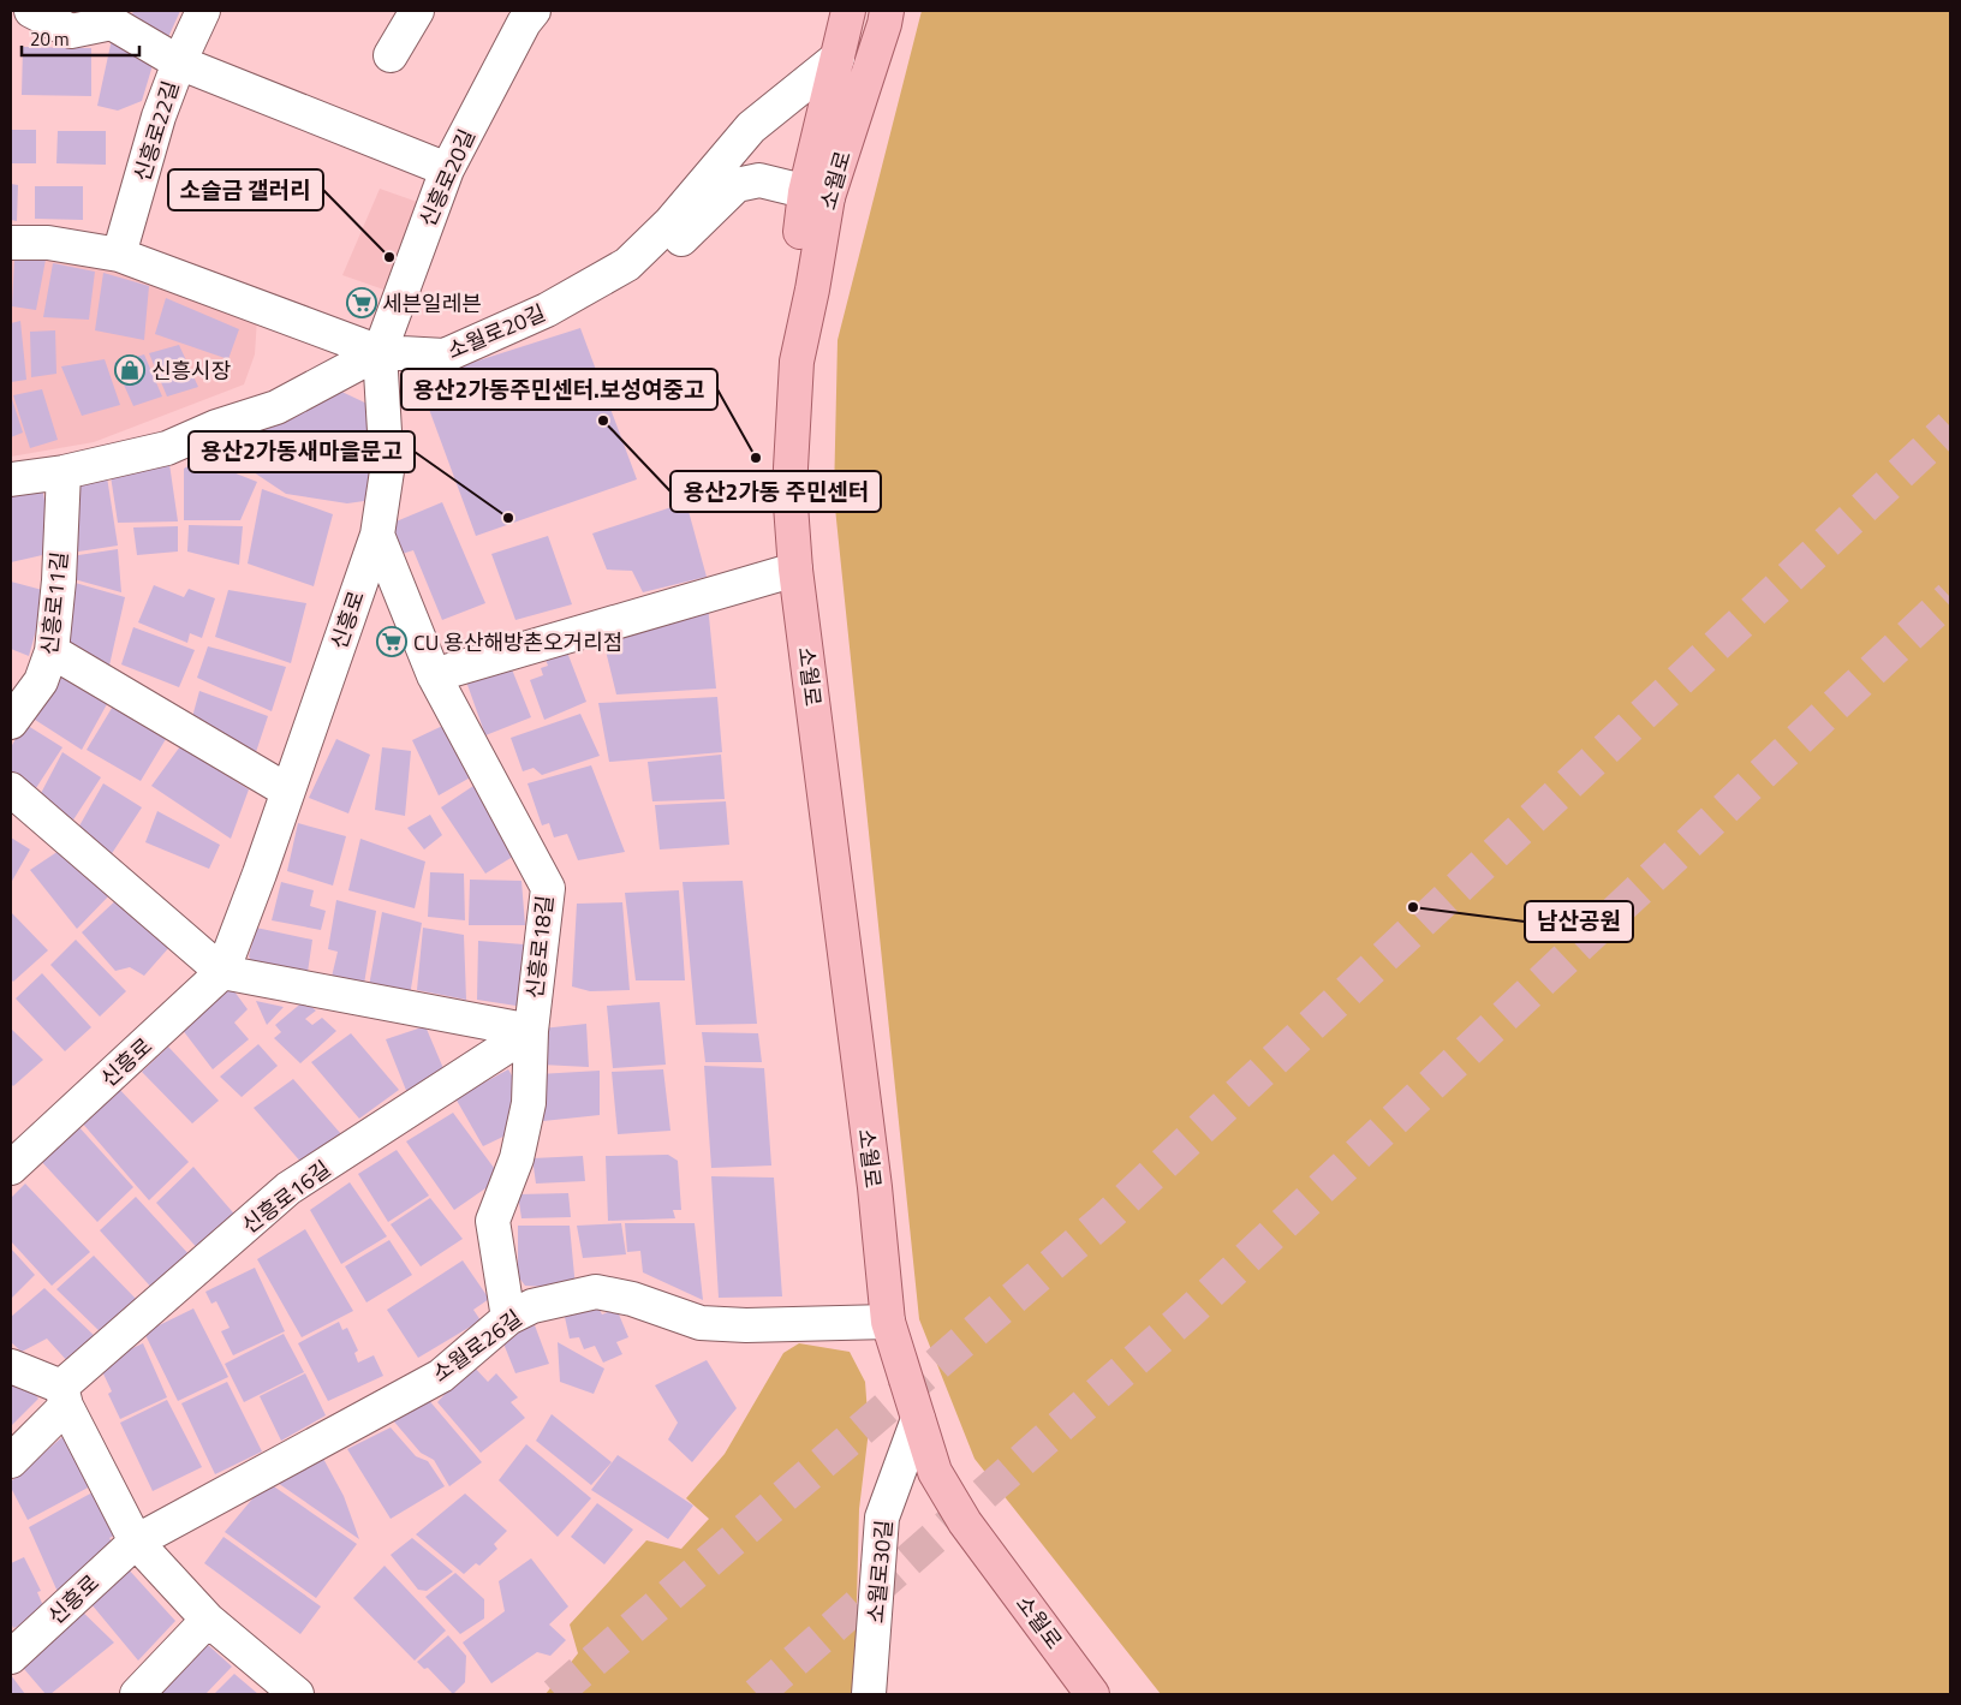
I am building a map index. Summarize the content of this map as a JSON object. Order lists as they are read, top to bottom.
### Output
{
  "streets": {
    "main road": ["소월로"],
    "street": [
      "신흥로22길",
      "신흥로20길",
      "소월로20길",
      "신흥로11길",
      "신흥로",
      "신흥로18길",
      "신흥로16길",
      "소월로26길",
      "소월로30길"
    ]
  },
  "crossings": [
    ["신흥로20길", "소월로20길"],
    ["신흥로20길", "신흥로"],
    ["소월로", "소월로20길"],
    ["소월로", "소월로26길"],
    ["소월로", "소월로30길"],
    ["소월로20길", "신흥로"],
    ["신흥로", "신흥로18길"],
    ["신흥로", "소월로26길"],
    ["신흥로18길", "신흥로16길"],
    ["신흥로18길", "소월로26길"]
  ],
  "places": {
    "other": [
      "소슬금 갤러리",
      "용산2가동 주민센터",
      "용산2가동주민센터.보성여중고",
      "용산2가동새마을문고",
      "남산공원"
    ],
    "supermarket": ["세븐일레븐", "CU 용산해방촌오거리점"],
    "shop": ["신흥시장"]
  },
  "scale_bar": "20 m"
}
